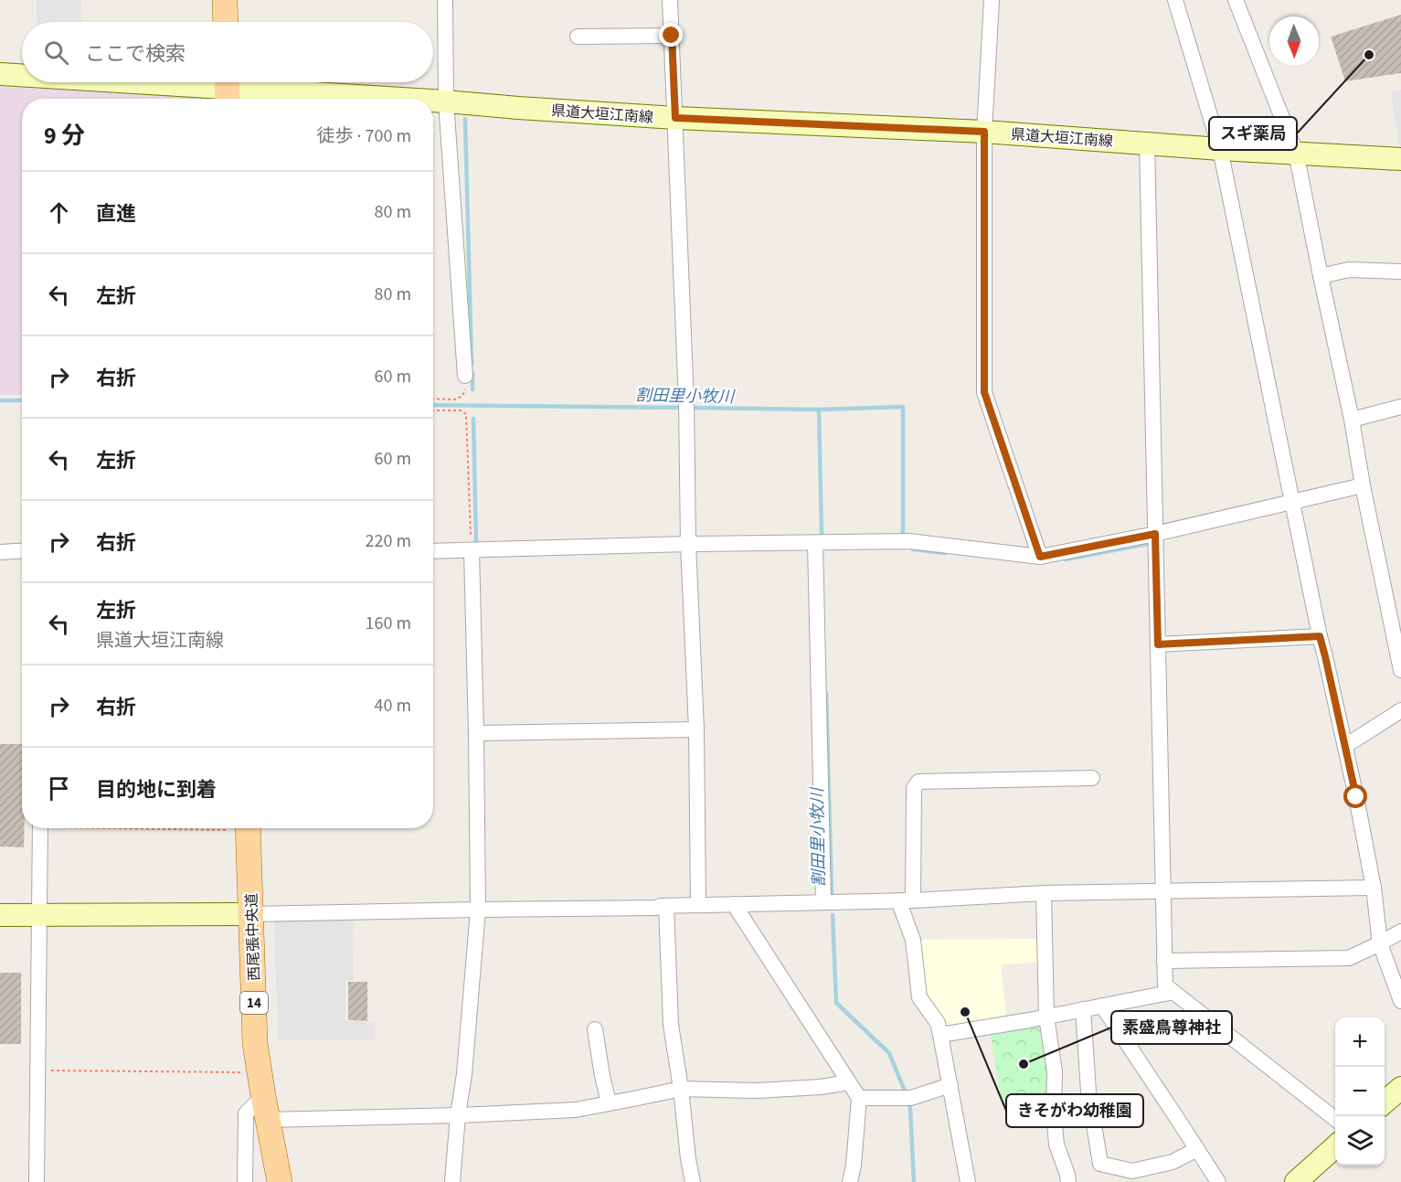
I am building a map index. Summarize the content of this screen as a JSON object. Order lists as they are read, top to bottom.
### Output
{
  "streets": {
    "main road": ["県道大垣江南線", "西尾張中央道", "14"]
  },
  "water": ["割田里小牧川"],
  "places": ["スギ薬局", "きそがわ幼稚園", "素盛鳥尊神社"],
  "north": "bottom",
  "page": {
    "search": "ここで検索",
    "heading": ["9 分", "徒歩 · 700 m"],
    "list": [
      ["直進", "80 m"],
      ["左折", "80 m"],
      ["右折", "60 m"],
      ["左折", "60 m"],
      ["右折", "220 m"],
      ["左折", "県道大垣江南線", "160 m"],
      ["右折", "40 m"],
      "目的地に到着"
    ],
    "map_buttons": ["+", "−"]
  }
}
